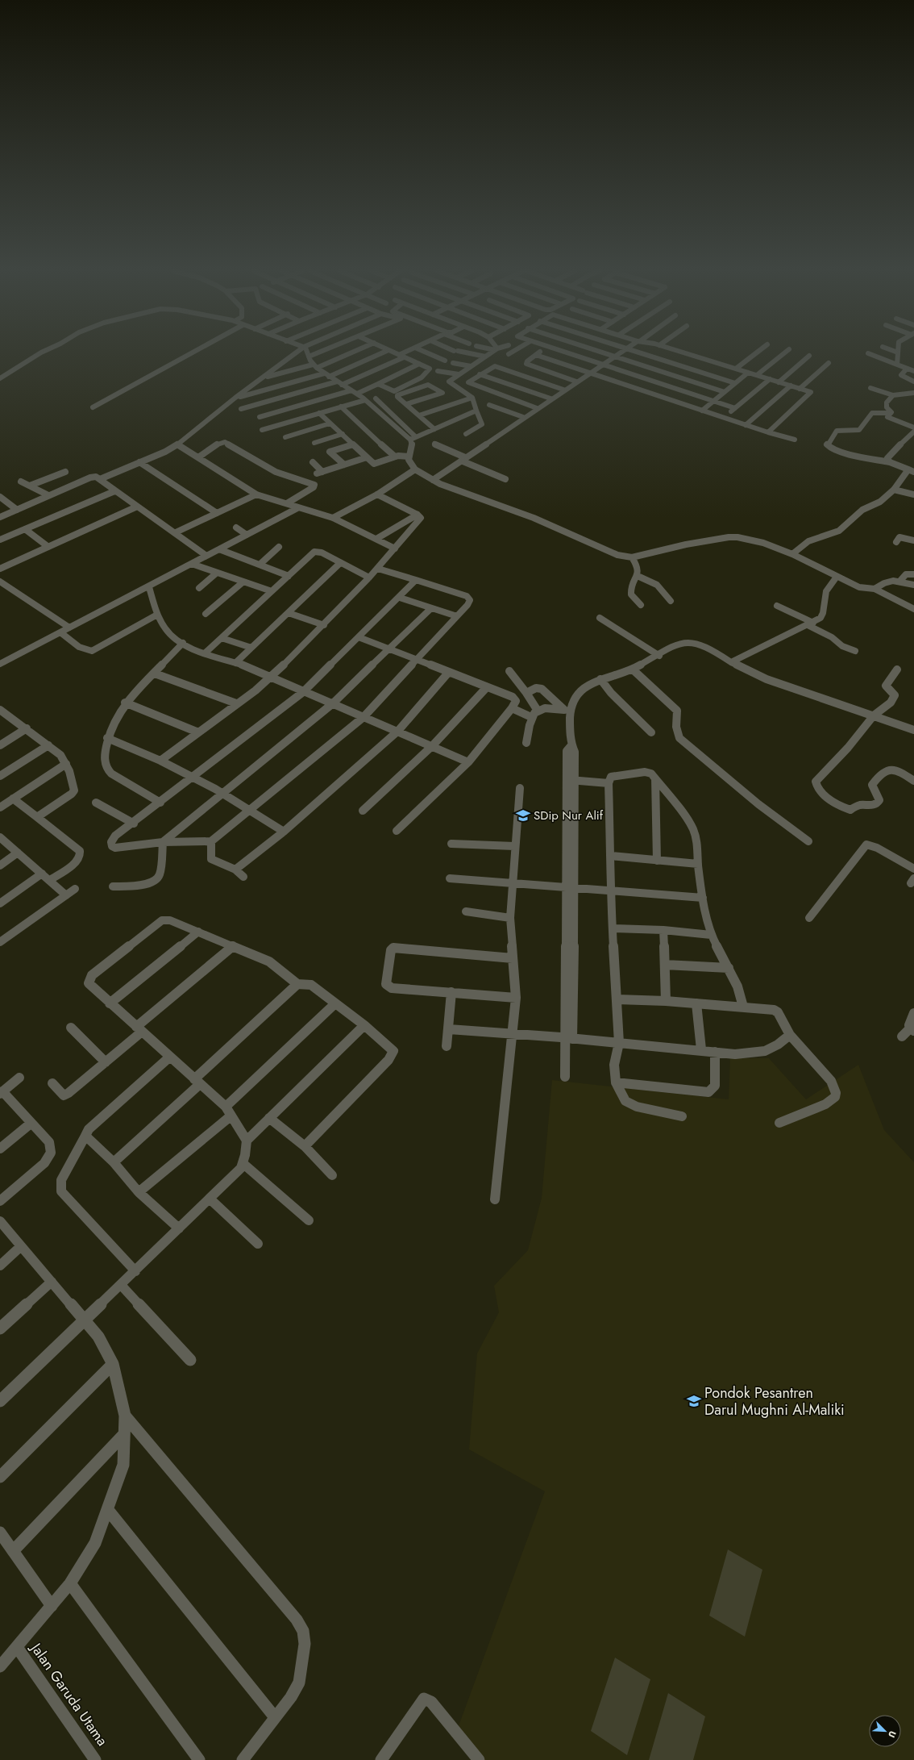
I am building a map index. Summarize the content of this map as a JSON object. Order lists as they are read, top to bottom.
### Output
{
  "streets": {
    "street": ["Jalan Garuda Utama"]
  },
  "places": {
    "school or university": ["SDip Nur Alif", "Pondok Pesantren Darul Mughni Al-Maliki"]
  },
  "north": "bottom right"
}
